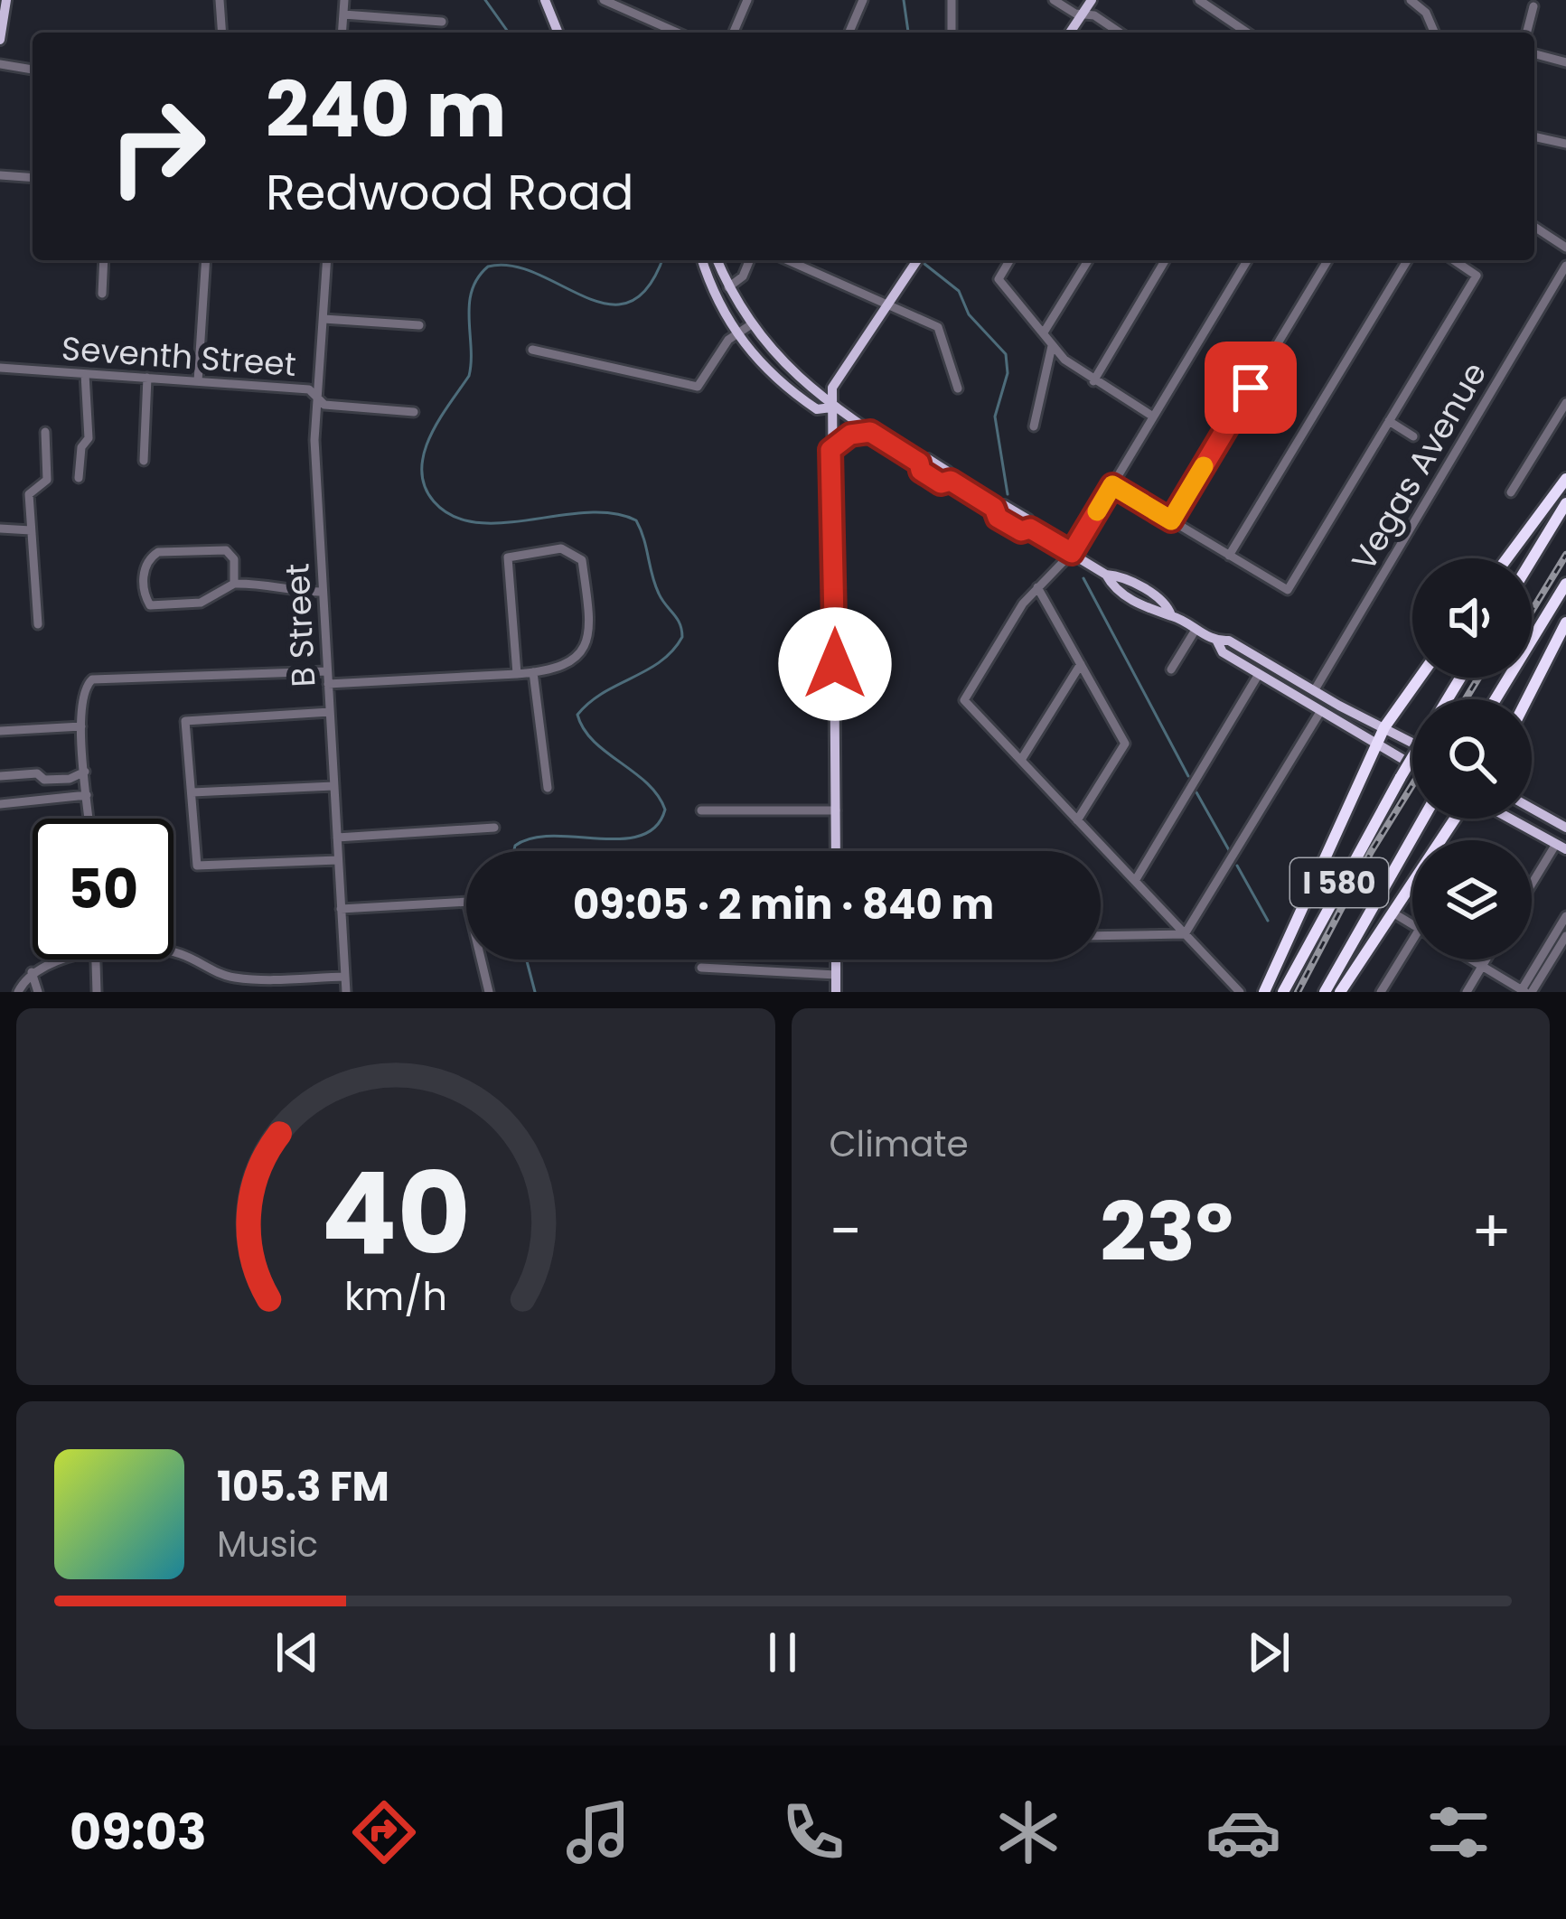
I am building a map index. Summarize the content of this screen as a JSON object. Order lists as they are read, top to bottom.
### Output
{
  "streets": {
    "highway": ["I 580"],
    "street": ["Seventh Street", "Vegas Avenue", "B Street"]
  },
  "crossings": [
    ["Seventh Street", "B Street"]
  ],
  "page": {
    "turn": ["240 m", "Redwood Road"],
    "limit": "50",
    "trip": "09:05 · 2 min · 840 m",
    "tile": "Climate",
    "heat": ["−", "23°", "+"],
    "song": ["105.3 FM", "Music"],
    "tabs": "09:03",
    "gauge": ["40", "km/h"]
  }
}
